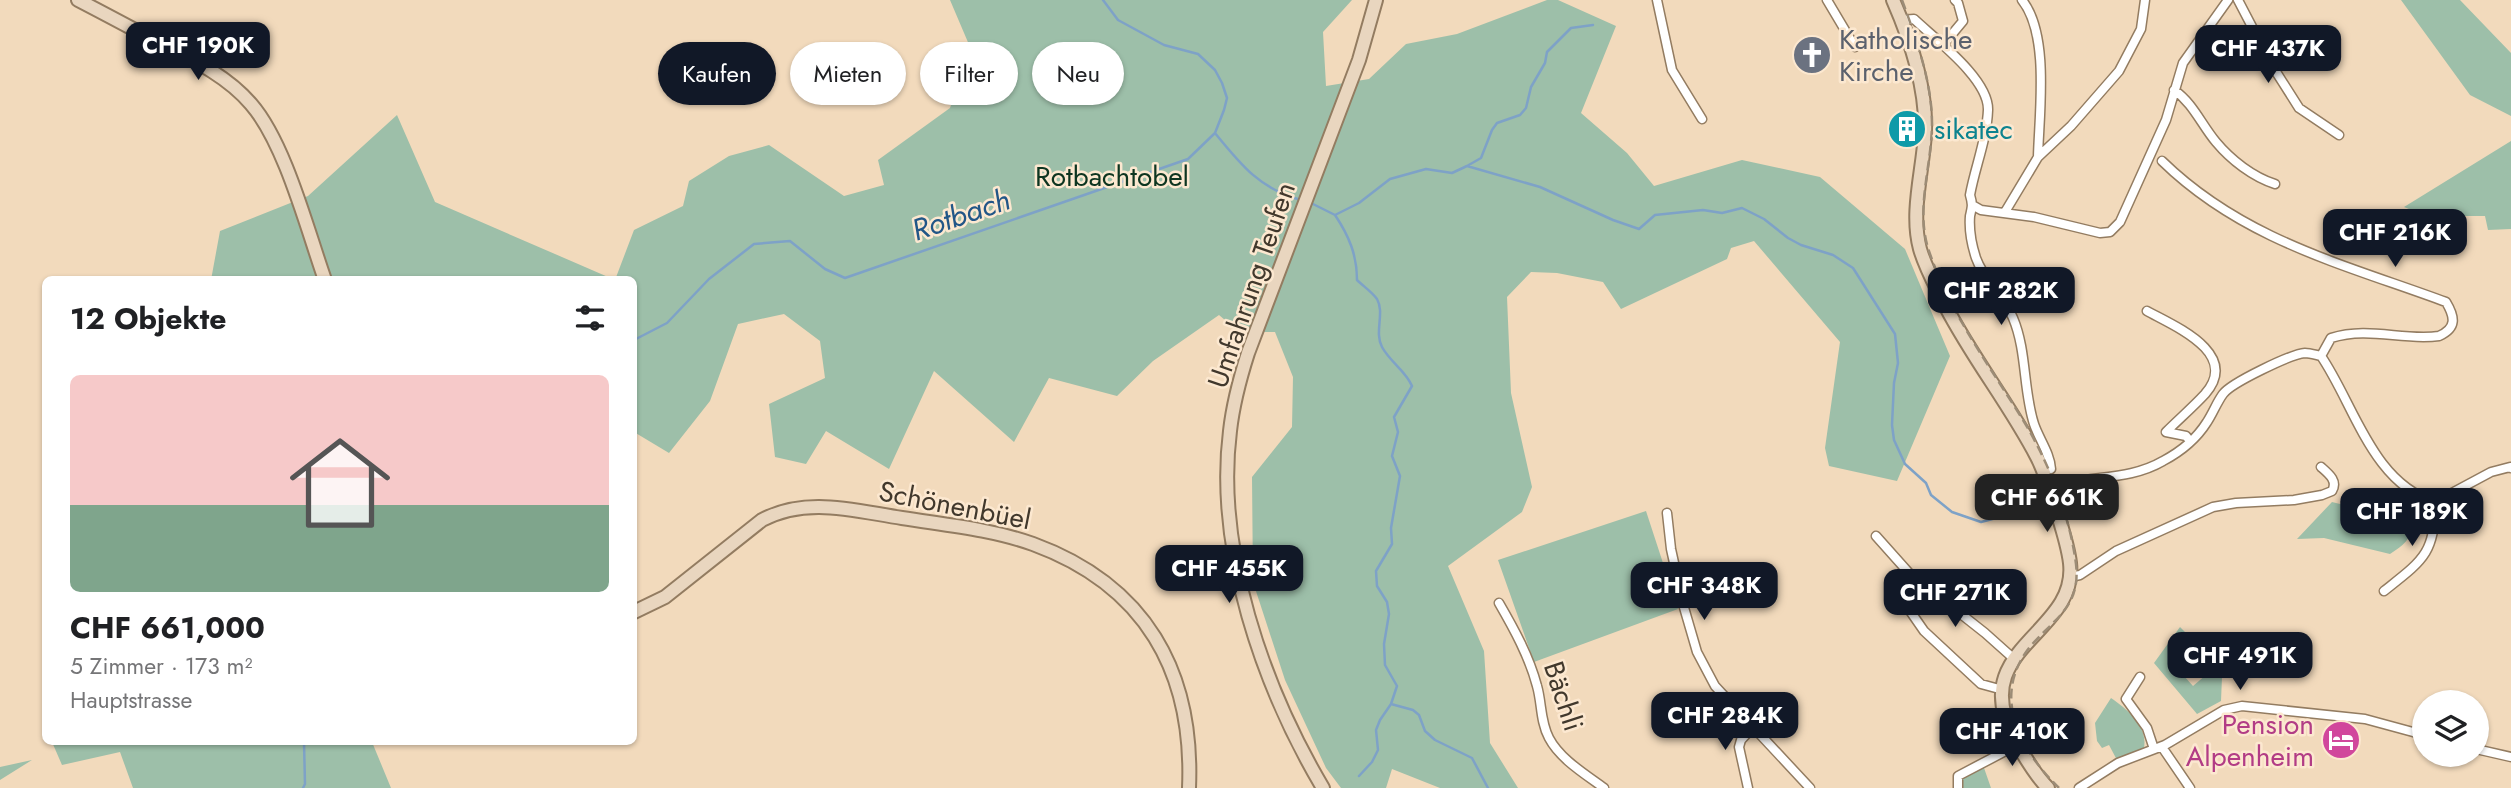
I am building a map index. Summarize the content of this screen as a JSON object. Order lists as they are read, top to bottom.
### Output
{
  "streets": {
    "street": ["Umfahrung Teufen", "Schönenbüel", "Bächli"]
  },
  "water": ["Rotbach"],
  "parks": ["Rotbachtobel"],
  "places": {
    "church": ["Katholische Kirche"],
    "building": ["sikatec"],
    "hotel": ["Pension Alpenheim"]
  },
  "page": {
    "price": [
      "CHF 190K",
      "CHF 437K",
      "CHF 216K",
      "CHF 282K",
      "CHF 661K",
      "CHF 189K",
      "CHF 455K",
      "CHF 348K",
      "CHF 271K",
      "CHF 491K",
      "CHF 284K",
      "CHF 410K"
    ],
    "chip": [
      "Kaufen",
      "Mieten",
      "Filter",
      "Neu"
    ],
    "heading": "12 Objekte",
    "list": [
      {
        "name": "CHF 661,000",
        "note": "5 Zimmer · 173 m² · Hauptstrasse"
      }
    ]
  }
}
